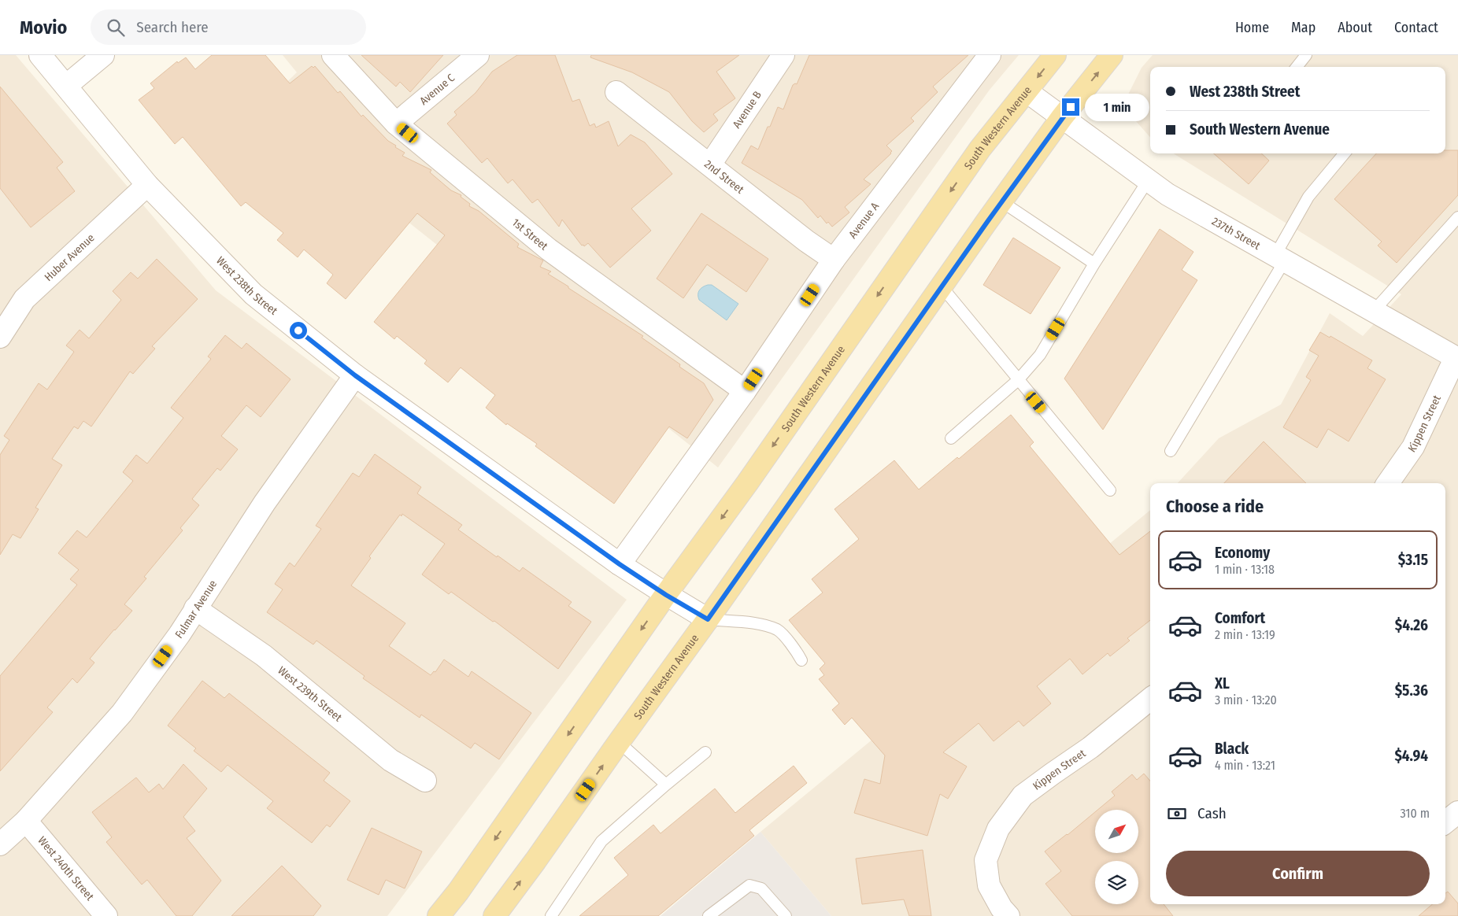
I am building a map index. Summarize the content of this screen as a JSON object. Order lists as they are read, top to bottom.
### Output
{
  "streets": {
    "main road": ["South Western Avenue"],
    "street": [
      "Avenue C",
      "Avenue B",
      "2nd Street",
      "Avenue A",
      "237th Street",
      "1st Street",
      "Huber Avenue",
      "West 238th Street",
      "Kippen Street",
      "Fulmar Avenue",
      "West 239th Street",
      "West 240th Street"
    ]
  },
  "crossings": [
    ["Avenue C", "1st Street"],
    ["Avenue B", "2nd Street"],
    ["South Western Avenue", "237th Street"],
    ["South Western Avenue", "West 238th Street"],
    ["2nd Street", "Avenue A"],
    ["Avenue A", "1st Street"],
    ["Avenue A", "West 238th Street"],
    ["237th Street", "Kippen Street"],
    ["Huber Avenue", "West 238th Street"],
    ["West 238th Street", "Fulmar Avenue"],
    ["Fulmar Avenue", "West 239th Street"],
    ["Fulmar Avenue", "West 240th Street"]
  ],
  "north": "top right",
  "page": {
    "header": "Movio",
    "search": "Search here",
    "nav": [
      "Home",
      "Map",
      "About",
      "Contact"
    ],
    "banner": ["West 238th Street", "South Western Avenue"],
    "bubble": "1 min",
    "heading": "Choose a ride",
    "list": [
      {
        "name": "Economy",
        "note": "1 min · 13:18",
        "value": "$3.15"
      },
      {
        "name": "Comfort",
        "note": "2 min · 13:19",
        "value": "$4.26"
      },
      {
        "name": "XL",
        "note": "3 min · 13:20",
        "value": "$5.36"
      },
      {
        "name": "Black",
        "note": "4 min · 13:21",
        "value": "$4.94"
      }
    ],
    "pay": ["Cash", "310 m"],
    "buttons": "Confirm"
  }
}
